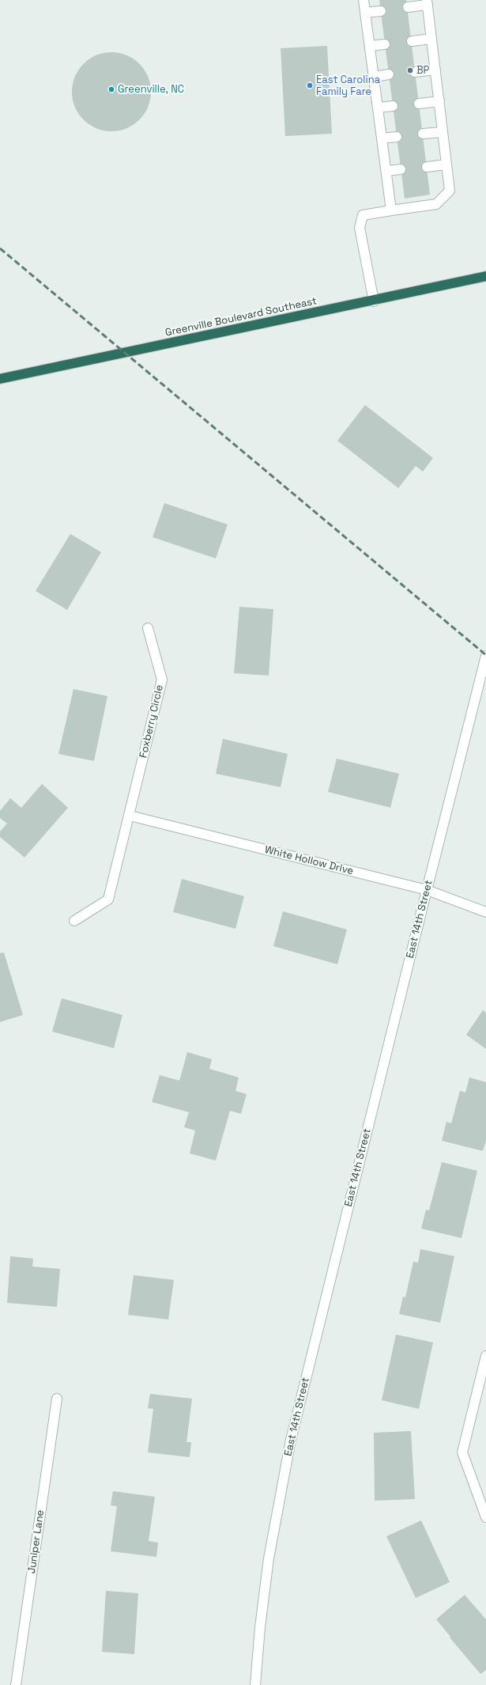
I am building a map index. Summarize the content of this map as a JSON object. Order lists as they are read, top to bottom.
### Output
{
  "streets": {
    "highway": ["Greenville Boulevard Southeast"],
    "street": [
      "Foxberry Circle",
      "White Hollow Drive",
      "East 14th Street",
      "Juniper Lane"
    ]
  },
  "crossings": [
    ["Foxberry Circle", "White Hollow Drive"],
    ["White Hollow Drive", "East 14th Street"]
  ],
  "places": ["BP", "East Carolina Family Fare", "Greenville, NC"]
}
